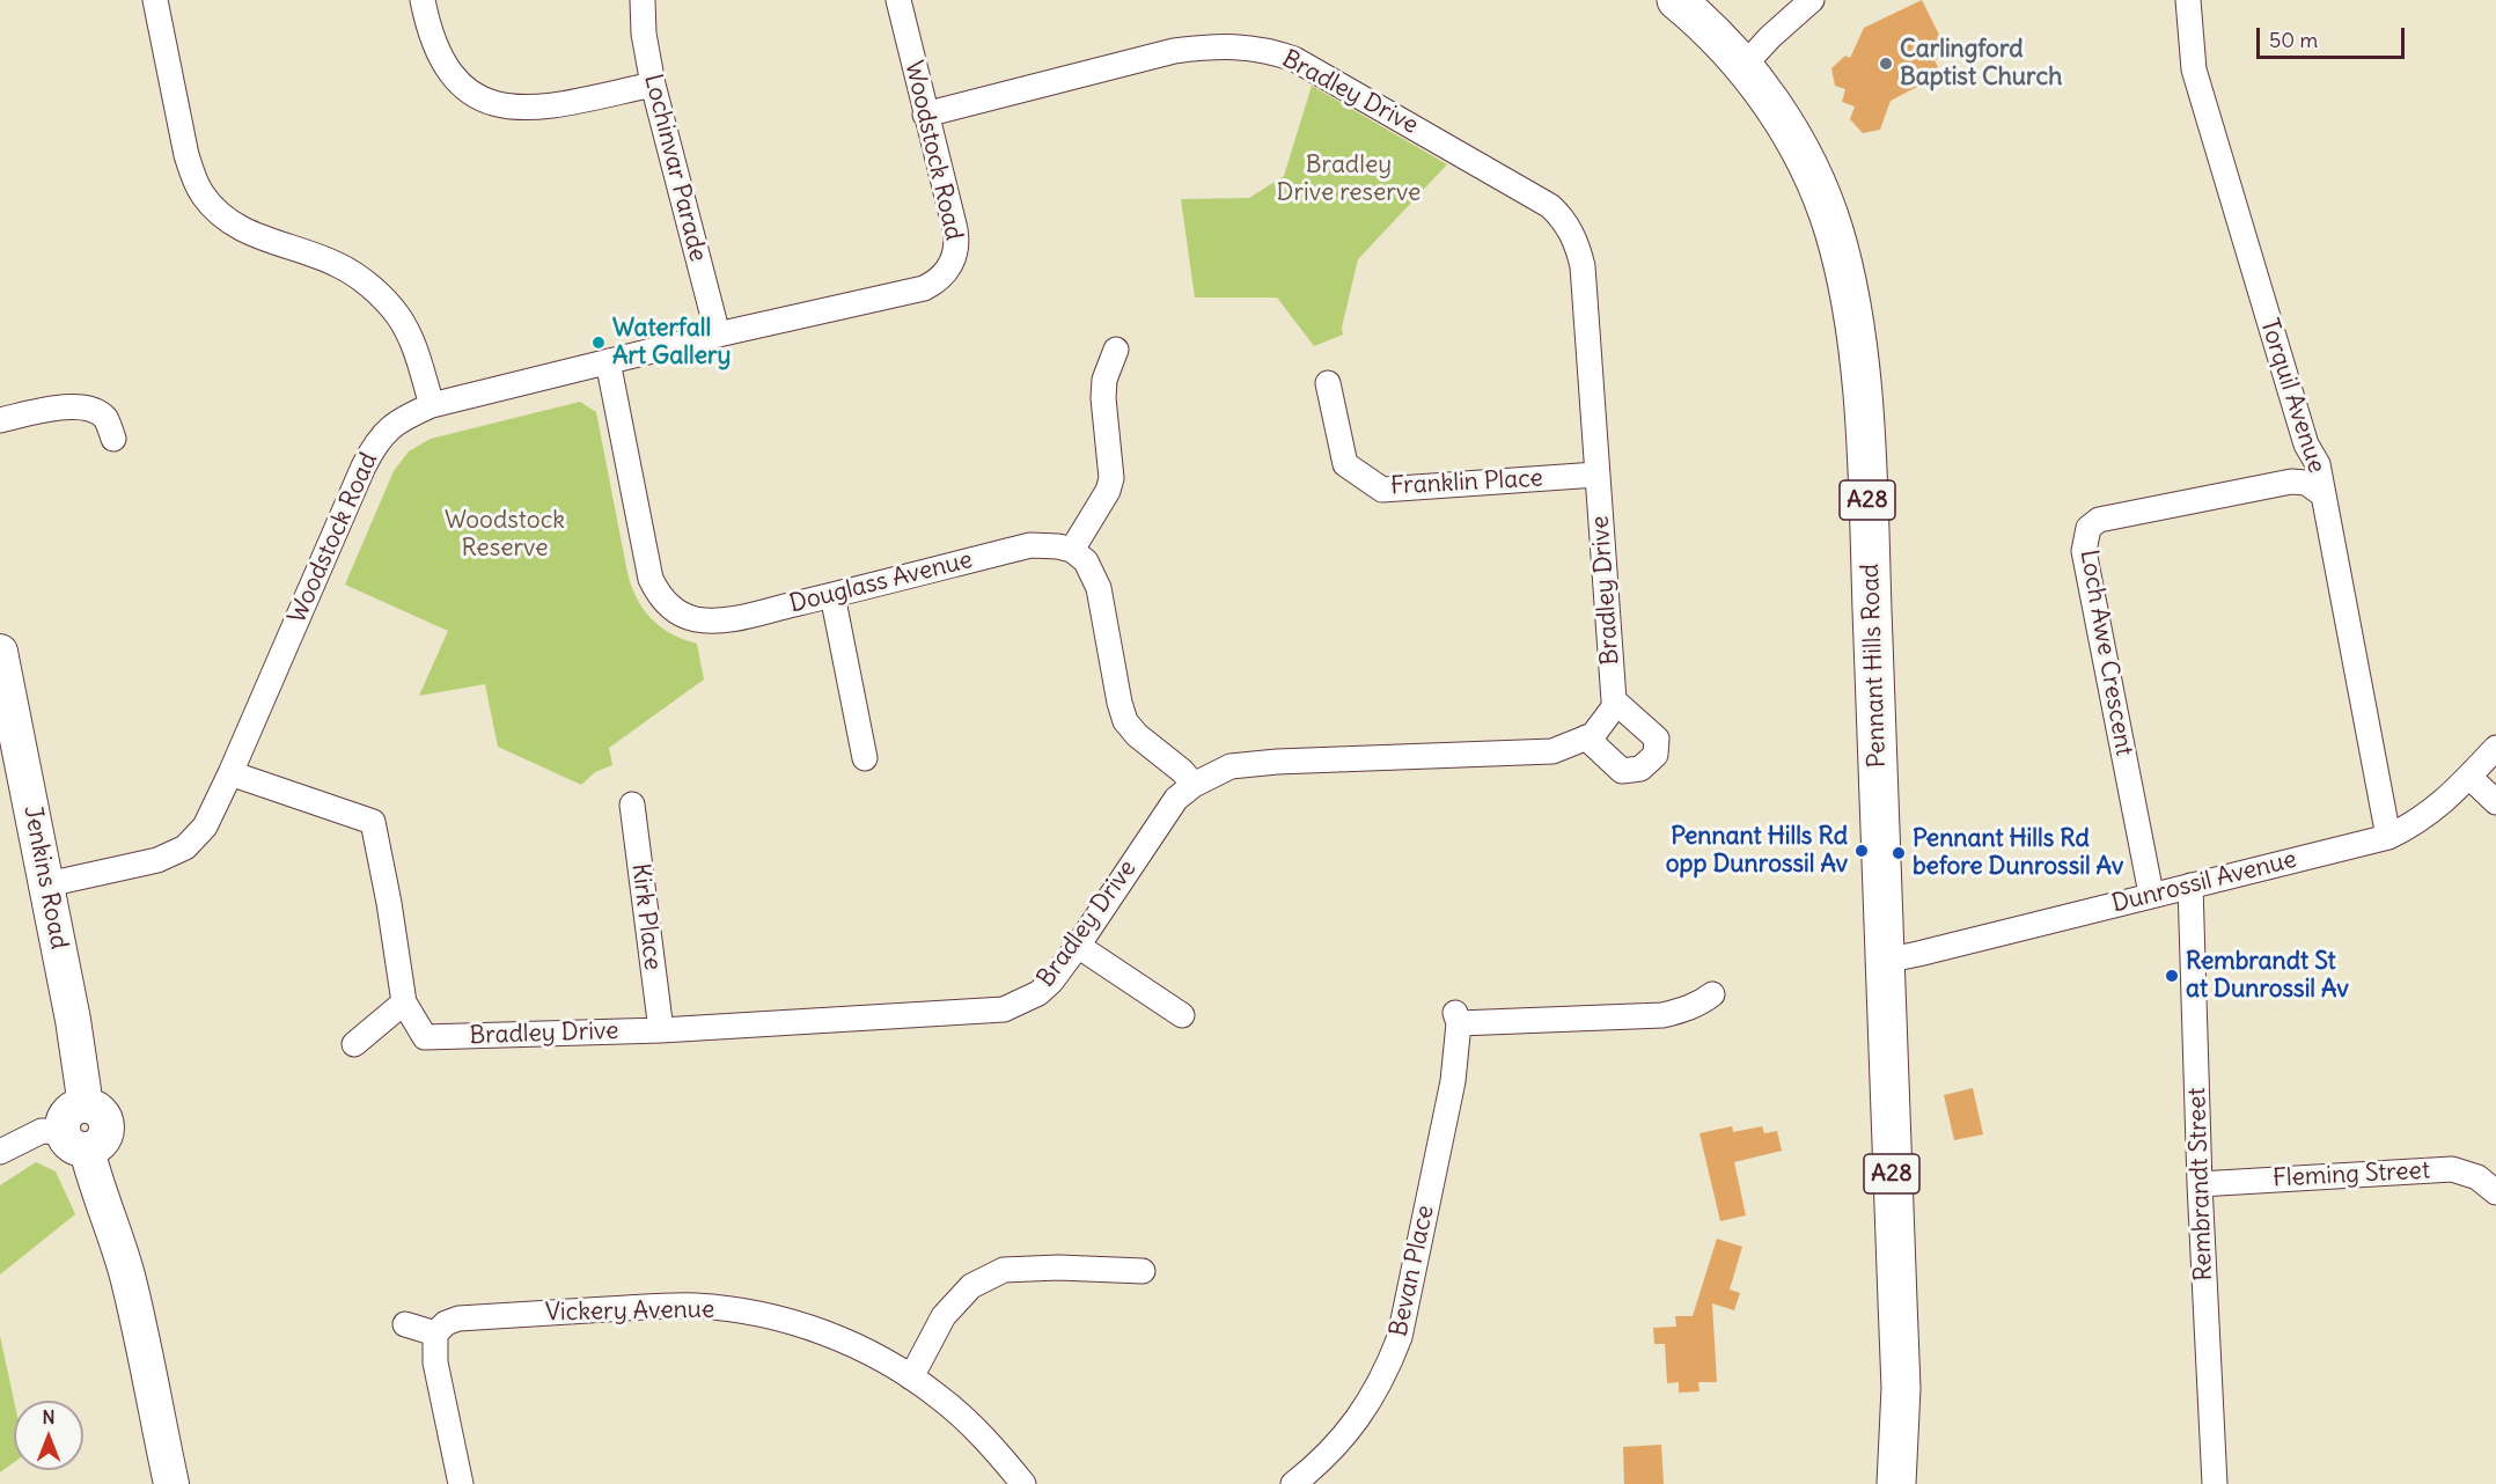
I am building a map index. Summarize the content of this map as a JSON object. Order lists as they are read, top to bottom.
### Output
{
  "streets": {
    "highway": ["A28", "Pennant Hills Road"],
    "main road": ["Jenkins Road"],
    "street": [
      "Bradley Drive",
      "Woodstock Road",
      "Lochinvar Parade",
      "Torquil Avenue",
      "Franklin Place",
      "Douglass Avenue",
      "Loch Awe Crescent",
      "Dunrossil Avenue",
      "Kirk Place",
      "Fleming Street",
      "Rembrandt Street",
      "Bevan Place",
      "Vickery Avenue"
    ]
  },
  "crossings": [
    ["Bradley Drive", "Woodstock Road"],
    ["Bradley Drive", "Franklin Place"],
    ["Bradley Drive", "Kirk Place"],
    ["Woodstock Road", "Lochinvar Parade"],
    ["Woodstock Road", "Douglass Avenue"],
    ["Woodstock Road", "Jenkins Road"],
    ["Torquil Avenue", "Loch Awe Crescent"],
    ["Torquil Avenue", "Dunrossil Avenue"],
    ["Loch Awe Crescent", "Dunrossil Avenue"],
    ["Pennant Hills Road", "Dunrossil Avenue"],
    ["Dunrossil Avenue", "Rembrandt Street"],
    ["Fleming Street", "Rembrandt Street"]
  ],
  "parks": ["Bradley Drive reserve", "Woodstock Reserve"],
  "places": [
    "Carlingford Baptist Church",
    "Waterfall Art Gallery",
    "Pennant Hills Rd opp Dunrossil Av",
    "Pennant Hills Rd before Dunrossil Av",
    "Rembrandt St at Dunrossil Av"
  ],
  "scale_bar": "50 m",
  "north": "top"
}
